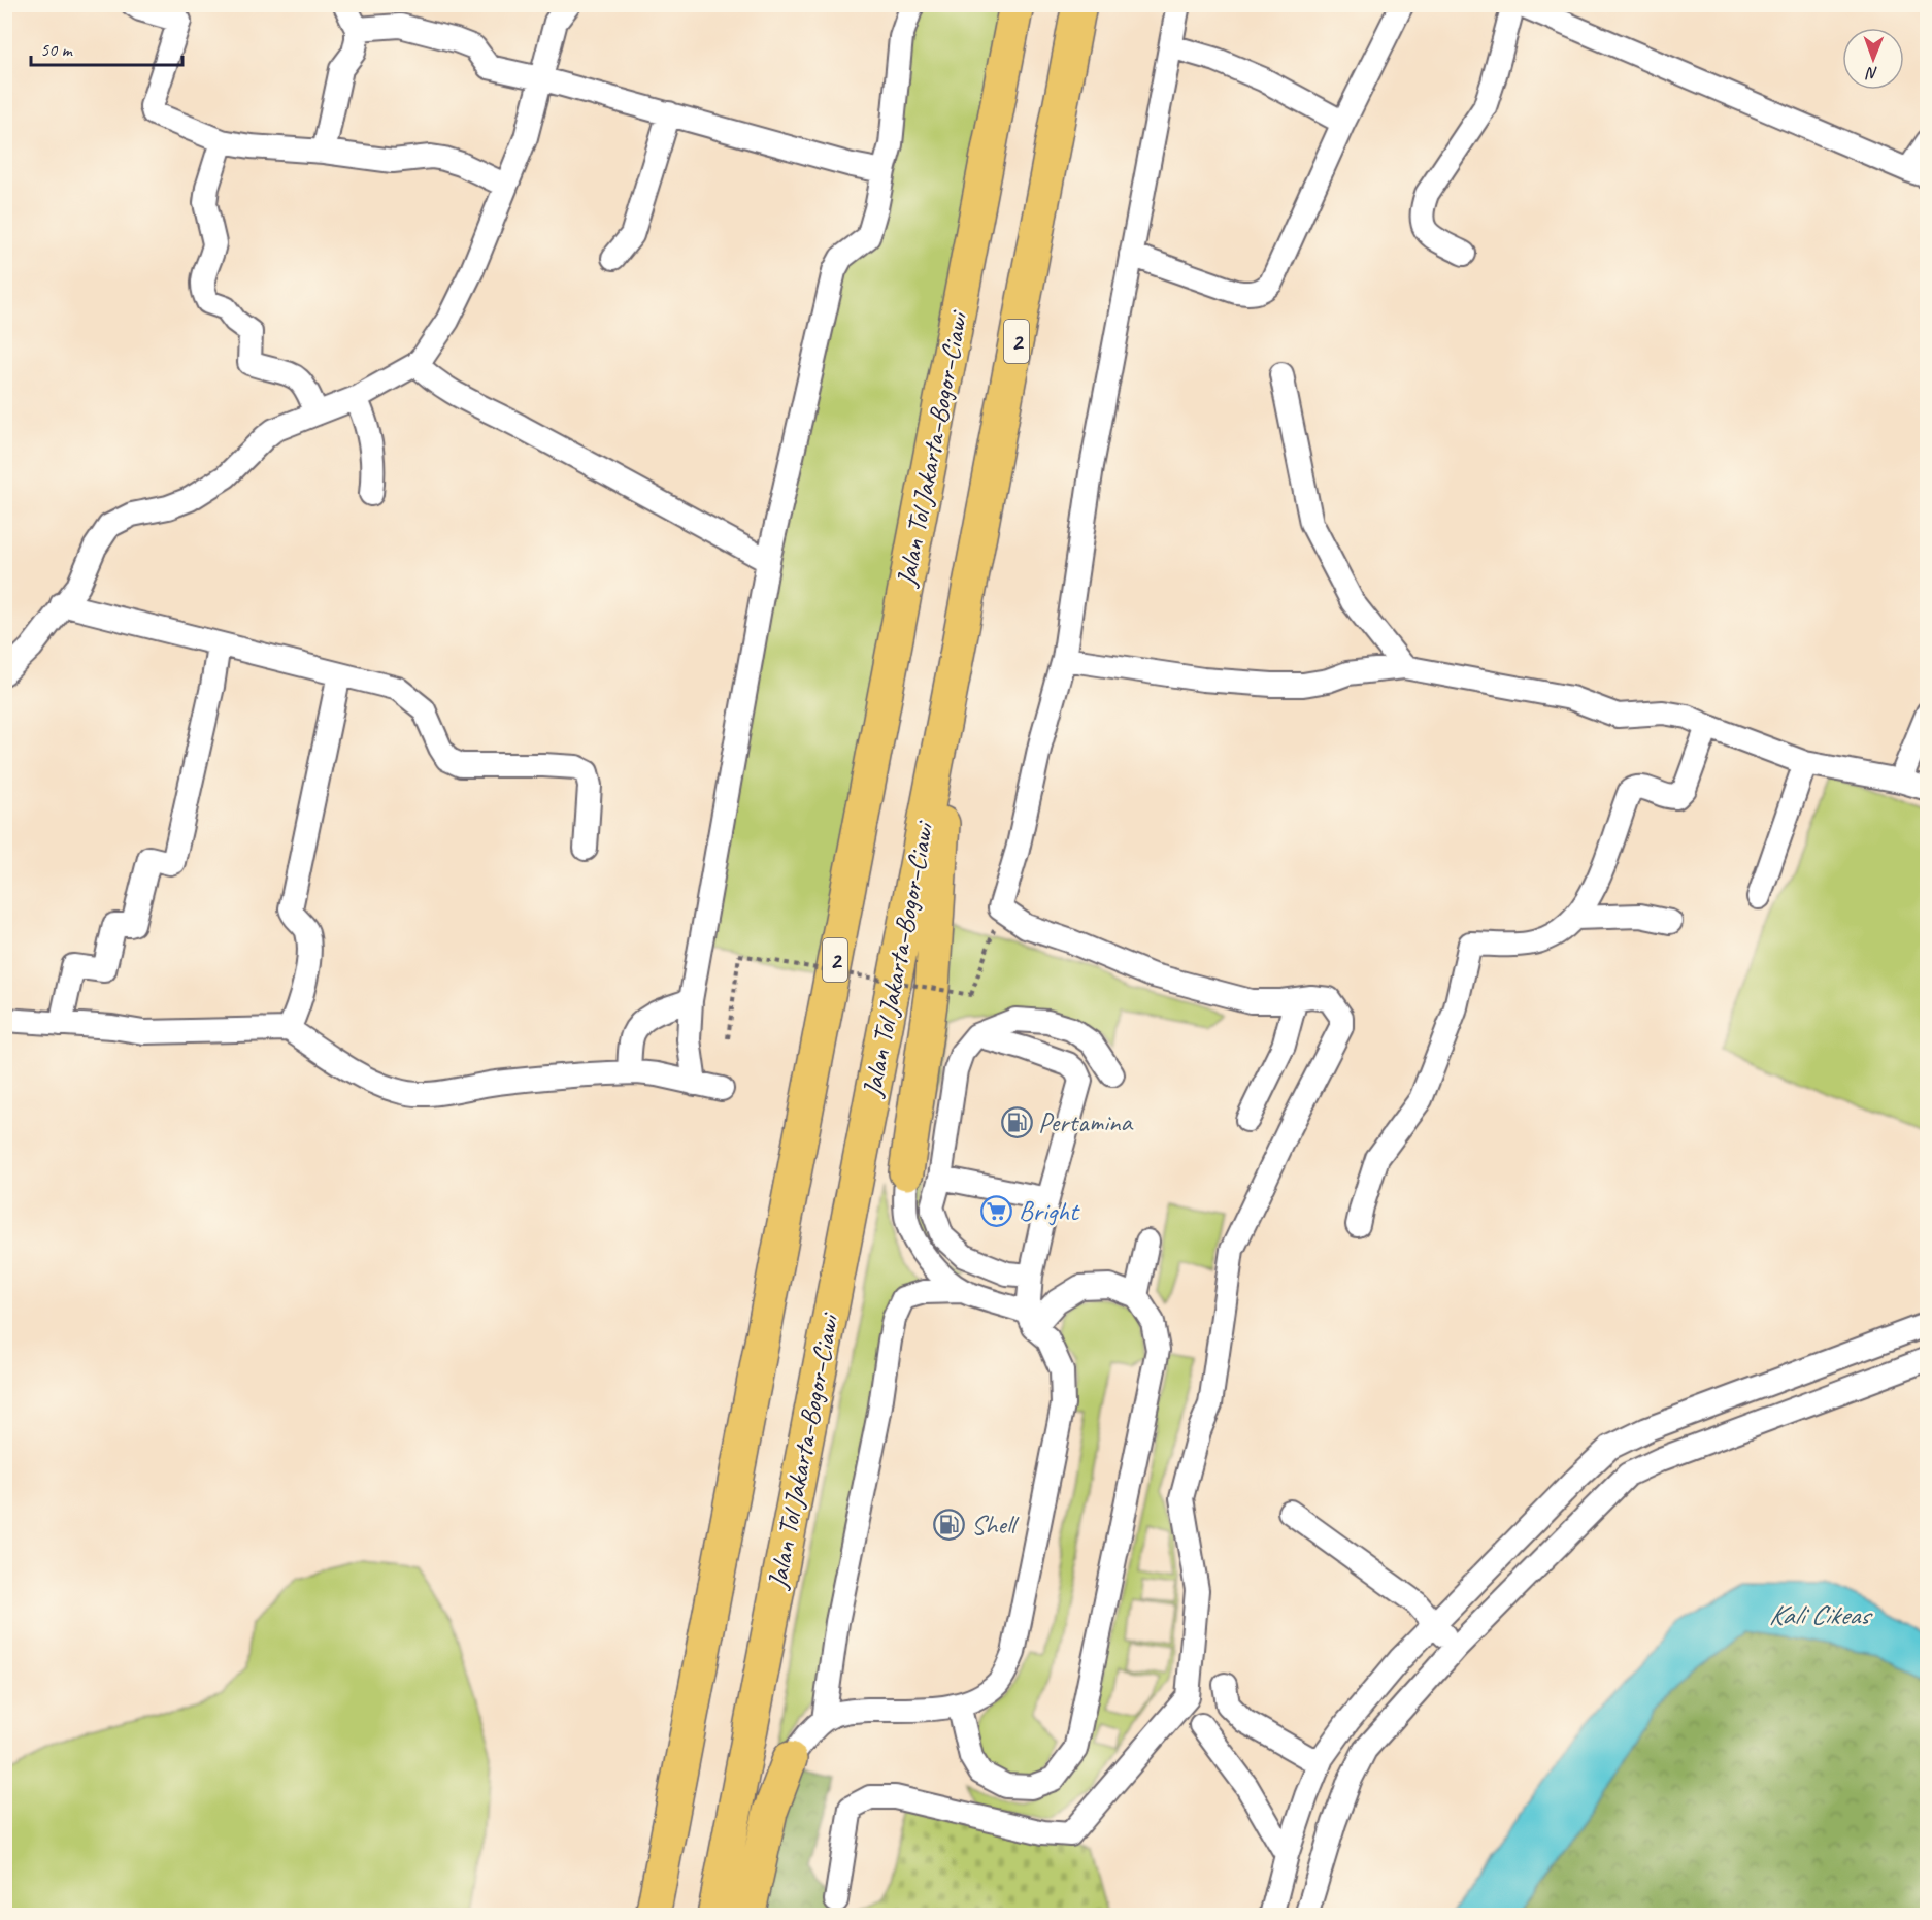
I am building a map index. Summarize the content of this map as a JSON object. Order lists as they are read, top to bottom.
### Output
{
  "streets": {
    "highway": ["2", "Jalan Tol Jakarta–Bogor–Ciawi"]
  },
  "water": ["Kali Cikeas"],
  "places": {
    "fuel station": ["Pertamina", "Shell"],
    "supermarket": ["Bright"]
  },
  "scale_bar": "50 m",
  "north": "bottom"
}
